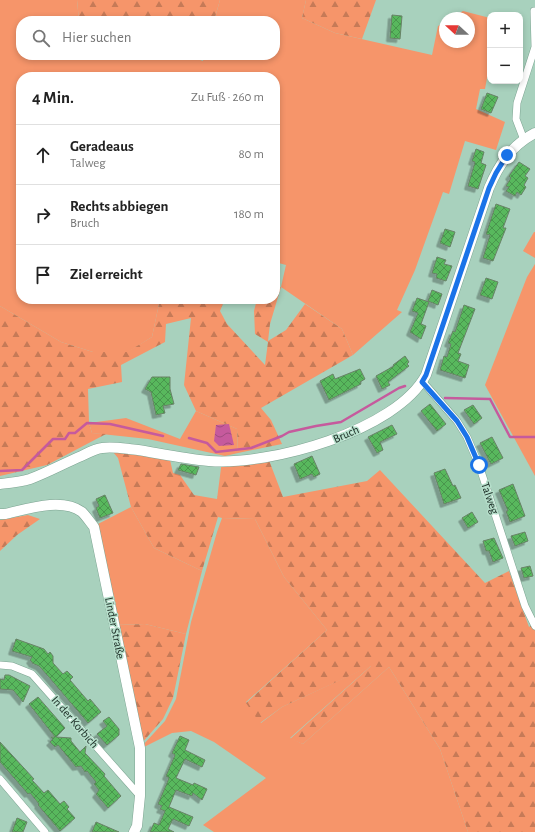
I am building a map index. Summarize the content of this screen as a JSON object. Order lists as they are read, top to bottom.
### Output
{
  "streets": {
    "street": [
      "Bruch",
      "Talweg",
      "Linder Straße",
      "In der Korbich"
    ]
  },
  "crossings": [
    ["Bruch", "Talweg"],
    ["Linder Straße", "In der Korbich"]
  ],
  "north": "left",
  "page": {
    "map_buttons": ["+", "−"],
    "search": "Hier suchen",
    "heading": ["4 Min.", "Zu Fuß · 260 m"],
    "list": [
      ["Geradeaus", "Talweg", "80 m"],
      ["Rechts abbiegen", "Bruch", "180 m"],
      "Ziel erreicht"
    ]
  }
}
